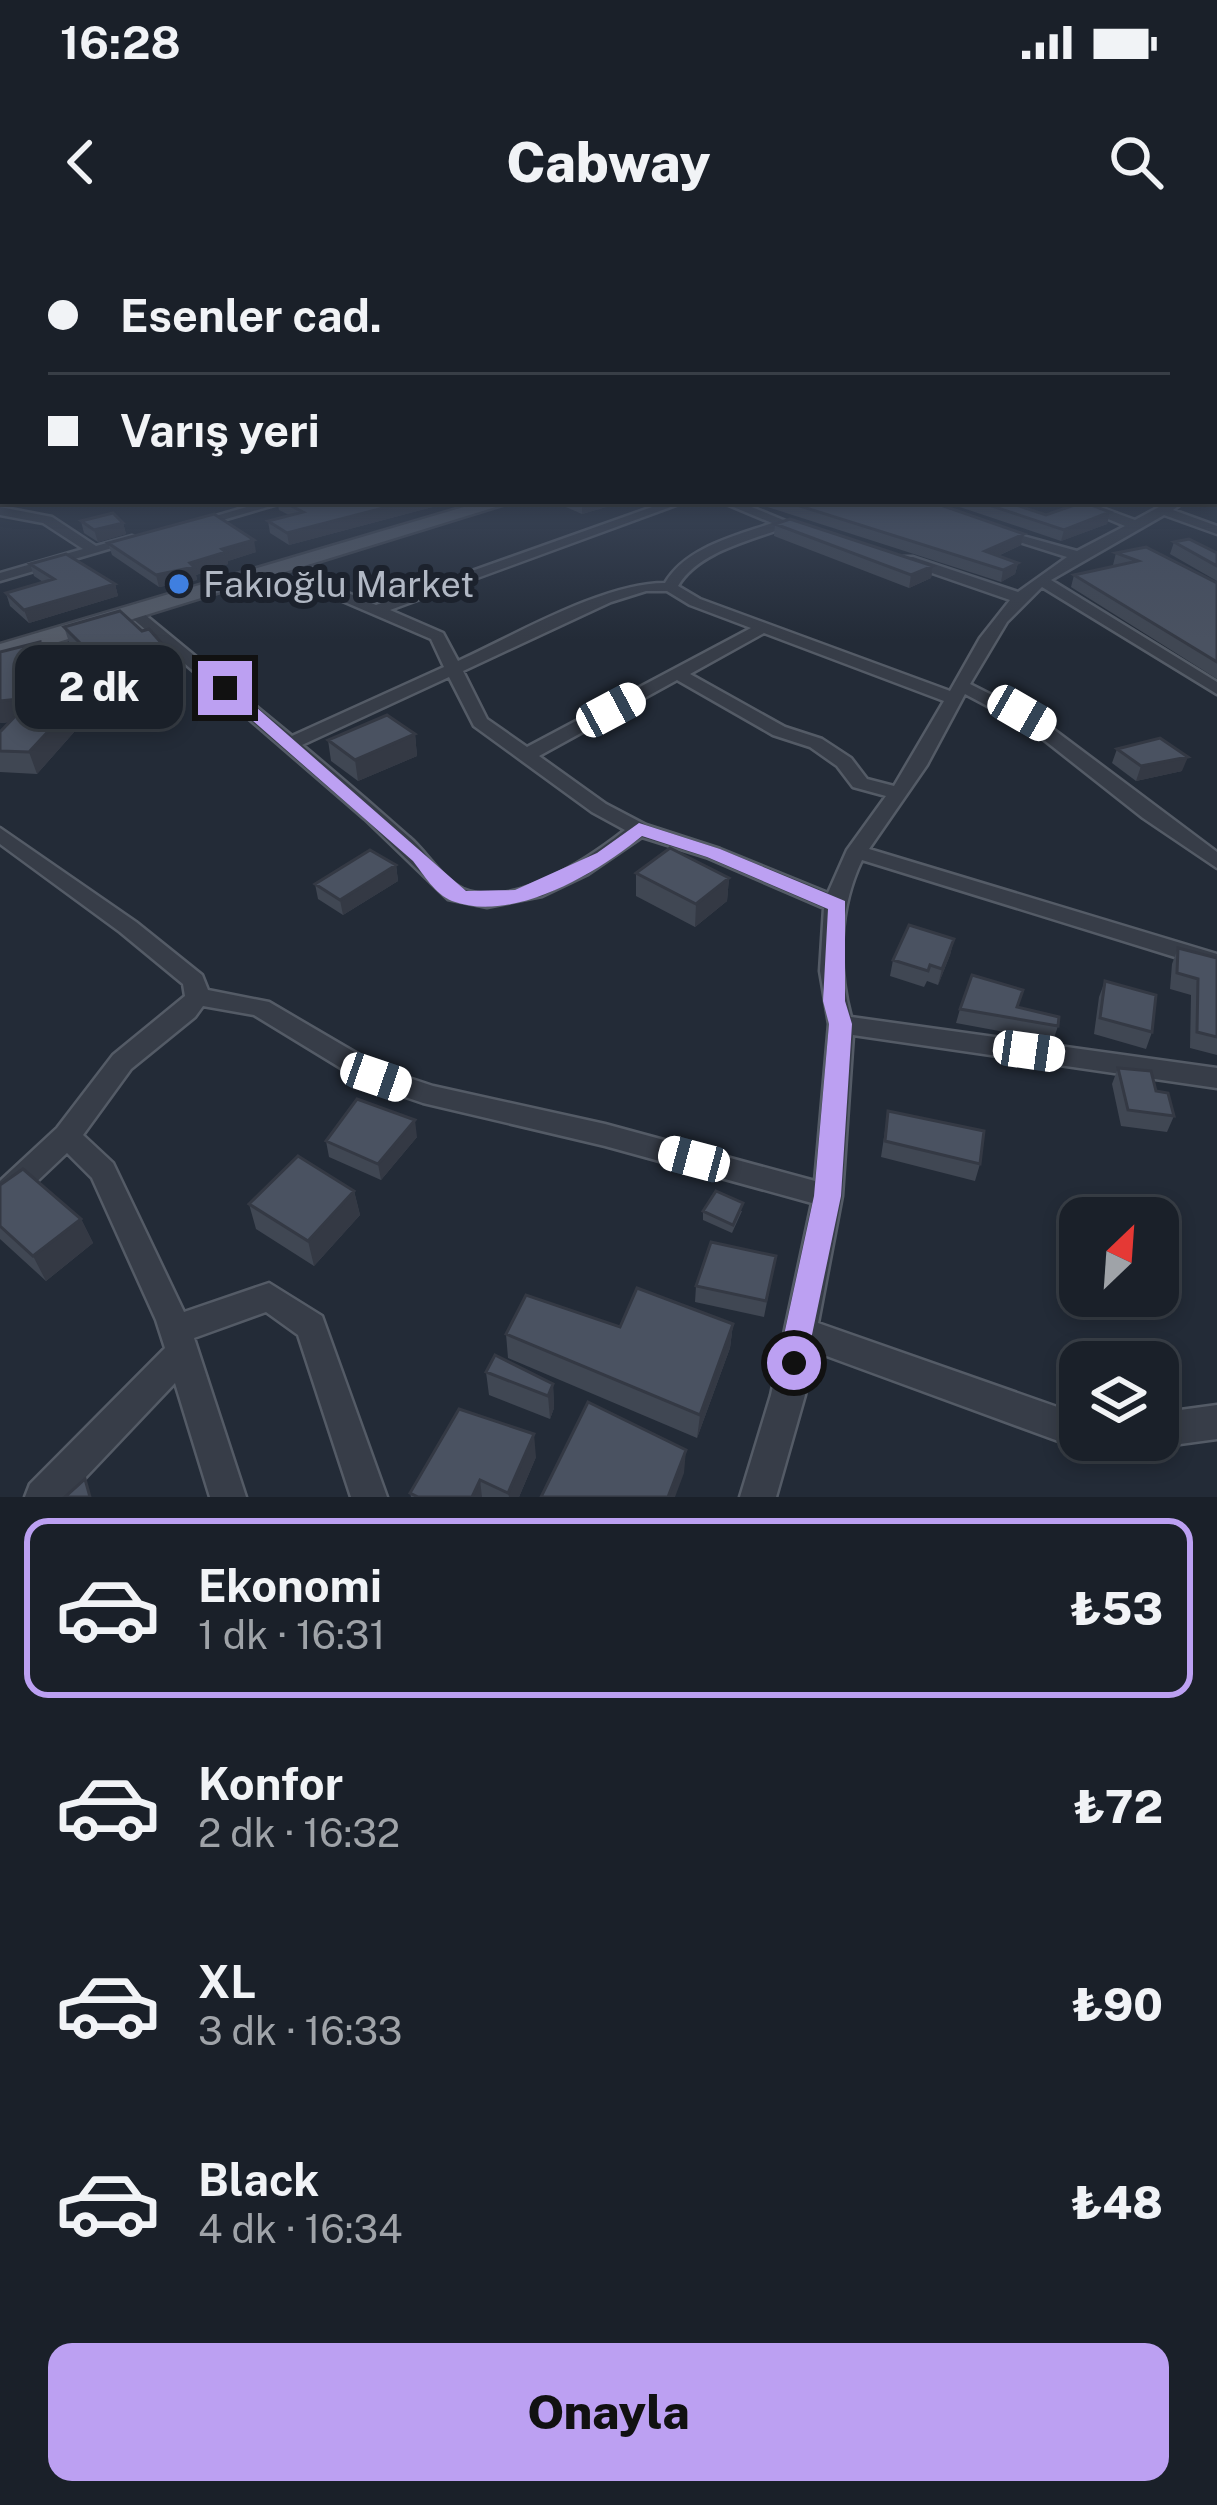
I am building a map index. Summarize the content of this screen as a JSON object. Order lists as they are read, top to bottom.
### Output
{
  "places": ["Fakıoğlu Market"],
  "north": "top right",
  "page": {
    "status": "16:28",
    "header": "Cabway",
    "banner": ["Esenler cad.", "Varış yeri"],
    "bubble": "2 dk",
    "list": [
      {
        "name": "Ekonomi",
        "note": "1 dk · 16:31",
        "value": "₺53"
      },
      {
        "name": "Konfor",
        "note": "2 dk · 16:32",
        "value": "₺72"
      },
      {
        "name": "XL",
        "note": "3 dk · 16:33",
        "value": "₺90"
      },
      {
        "name": "Black",
        "note": "4 dk · 16:34",
        "value": "₺48"
      }
    ],
    "buttons": "Onayla"
  }
}
